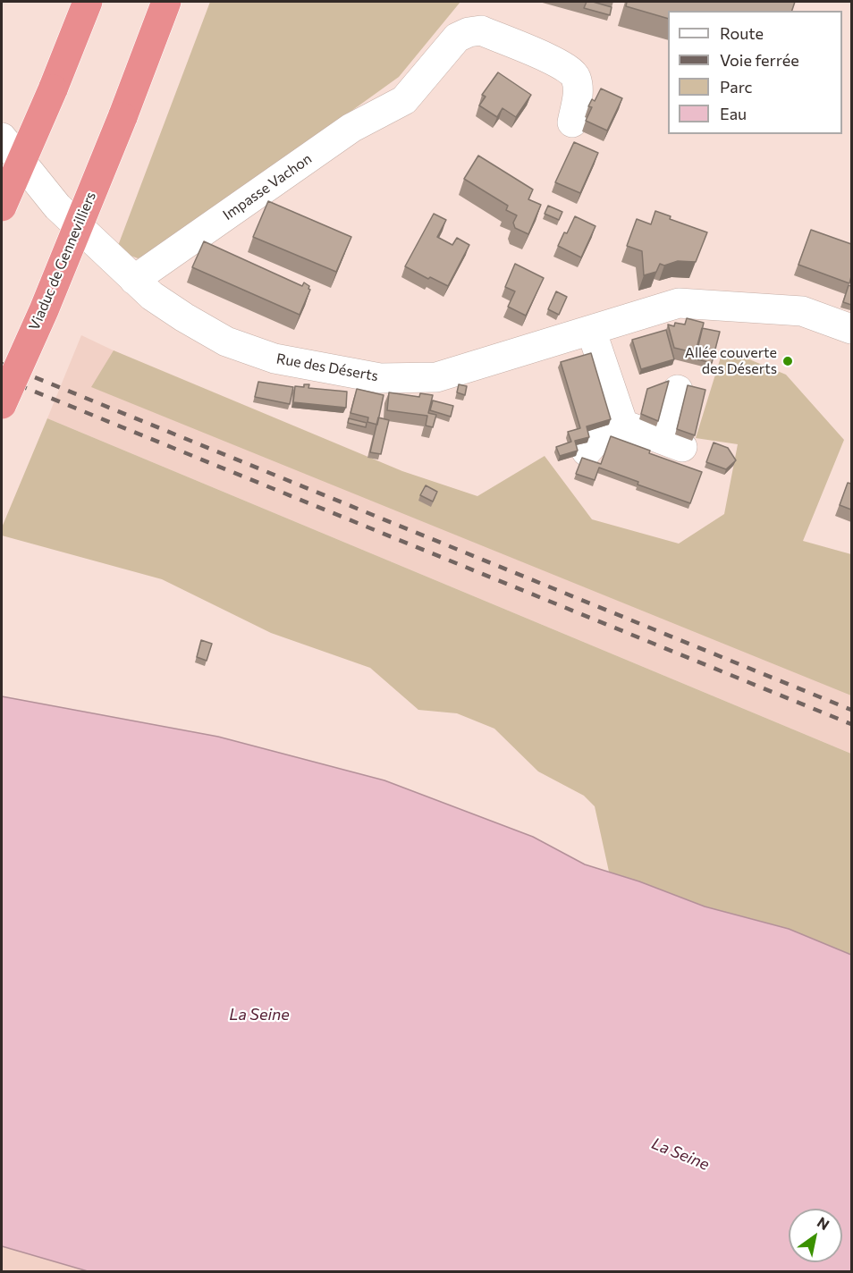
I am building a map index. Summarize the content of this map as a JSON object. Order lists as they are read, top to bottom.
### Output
{
  "streets": {
    "highway": ["Viaduc de Gennevilliers"],
    "street": ["Impasse Vachon", "Rue des Déserts"]
  },
  "crossings": [
    ["Impasse Vachon", "Rue des Déserts"]
  ],
  "water": ["La Seine"],
  "places": ["Allée couverte des Déserts"],
  "legend": [
    "Route",
    "Voie ferrée",
    "Parc",
    "Eau"
  ],
  "north": "top right"
}
